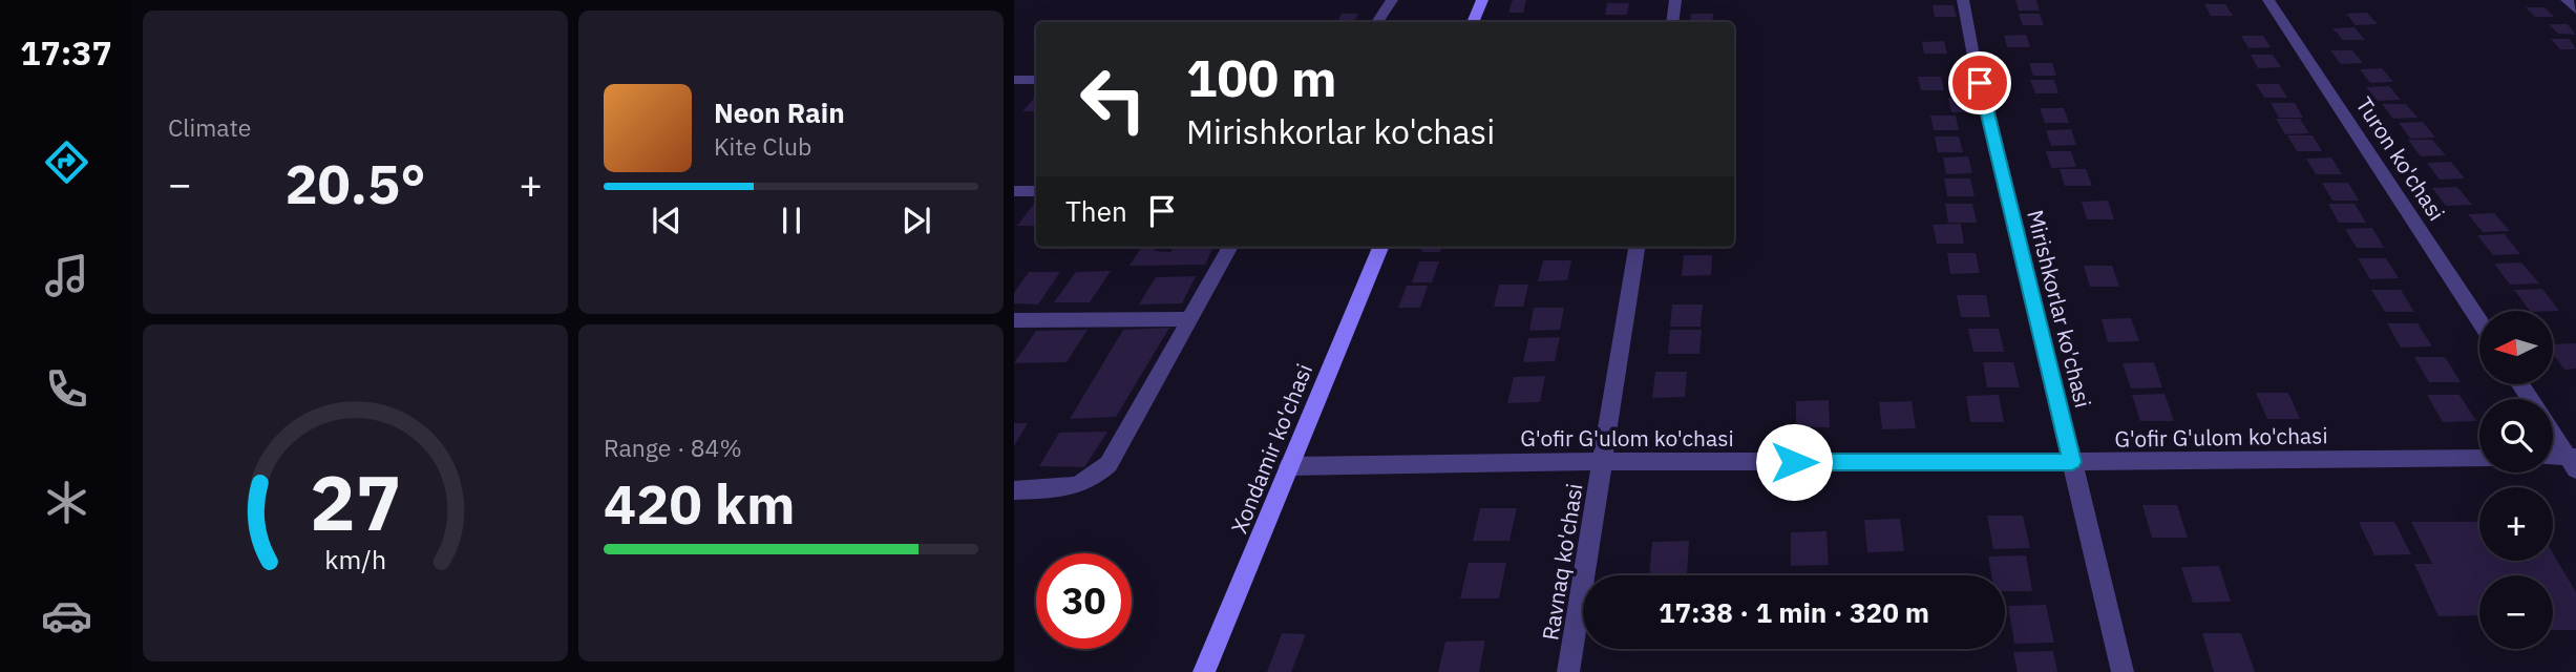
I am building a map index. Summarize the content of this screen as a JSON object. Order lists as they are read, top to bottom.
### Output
{
  "streets": {
    "main road": ["Xondamir ko'chasi"],
    "street": [
      "Turon ko'chasi",
      "Mirishkorlar ko'chasi",
      "G'ofir G'ulom ko'chasi",
      "Ravnaq ko'chasi"
    ]
  },
  "crossings": [
    ["Mirishkorlar ko'chasi", "G'ofir G'ulom ko'chasi"],
    ["G'ofir G'ulom ko'chasi", "Xondamir ko'chasi"],
    ["G'ofir G'ulom ko'chasi", "Ravnaq ko'chasi"]
  ],
  "north": "left",
  "page": {
    "tabs": "17:37",
    "tile": [
      "Climate",
      ["Range · 84%", "420 km"]
    ],
    "turn": ["100 m", "Mirishkorlar ko'chasi"],
    "song": ["Neon Rain", "Kite Club"],
    "heat": ["−", "20.5°", "+"],
    "then": "Then",
    "map_buttons": ["+", "−"],
    "limit": "30",
    "trip": "17:38 · 1 min · 320 m",
    "gauge": ["27", "km/h"]
  }
}
